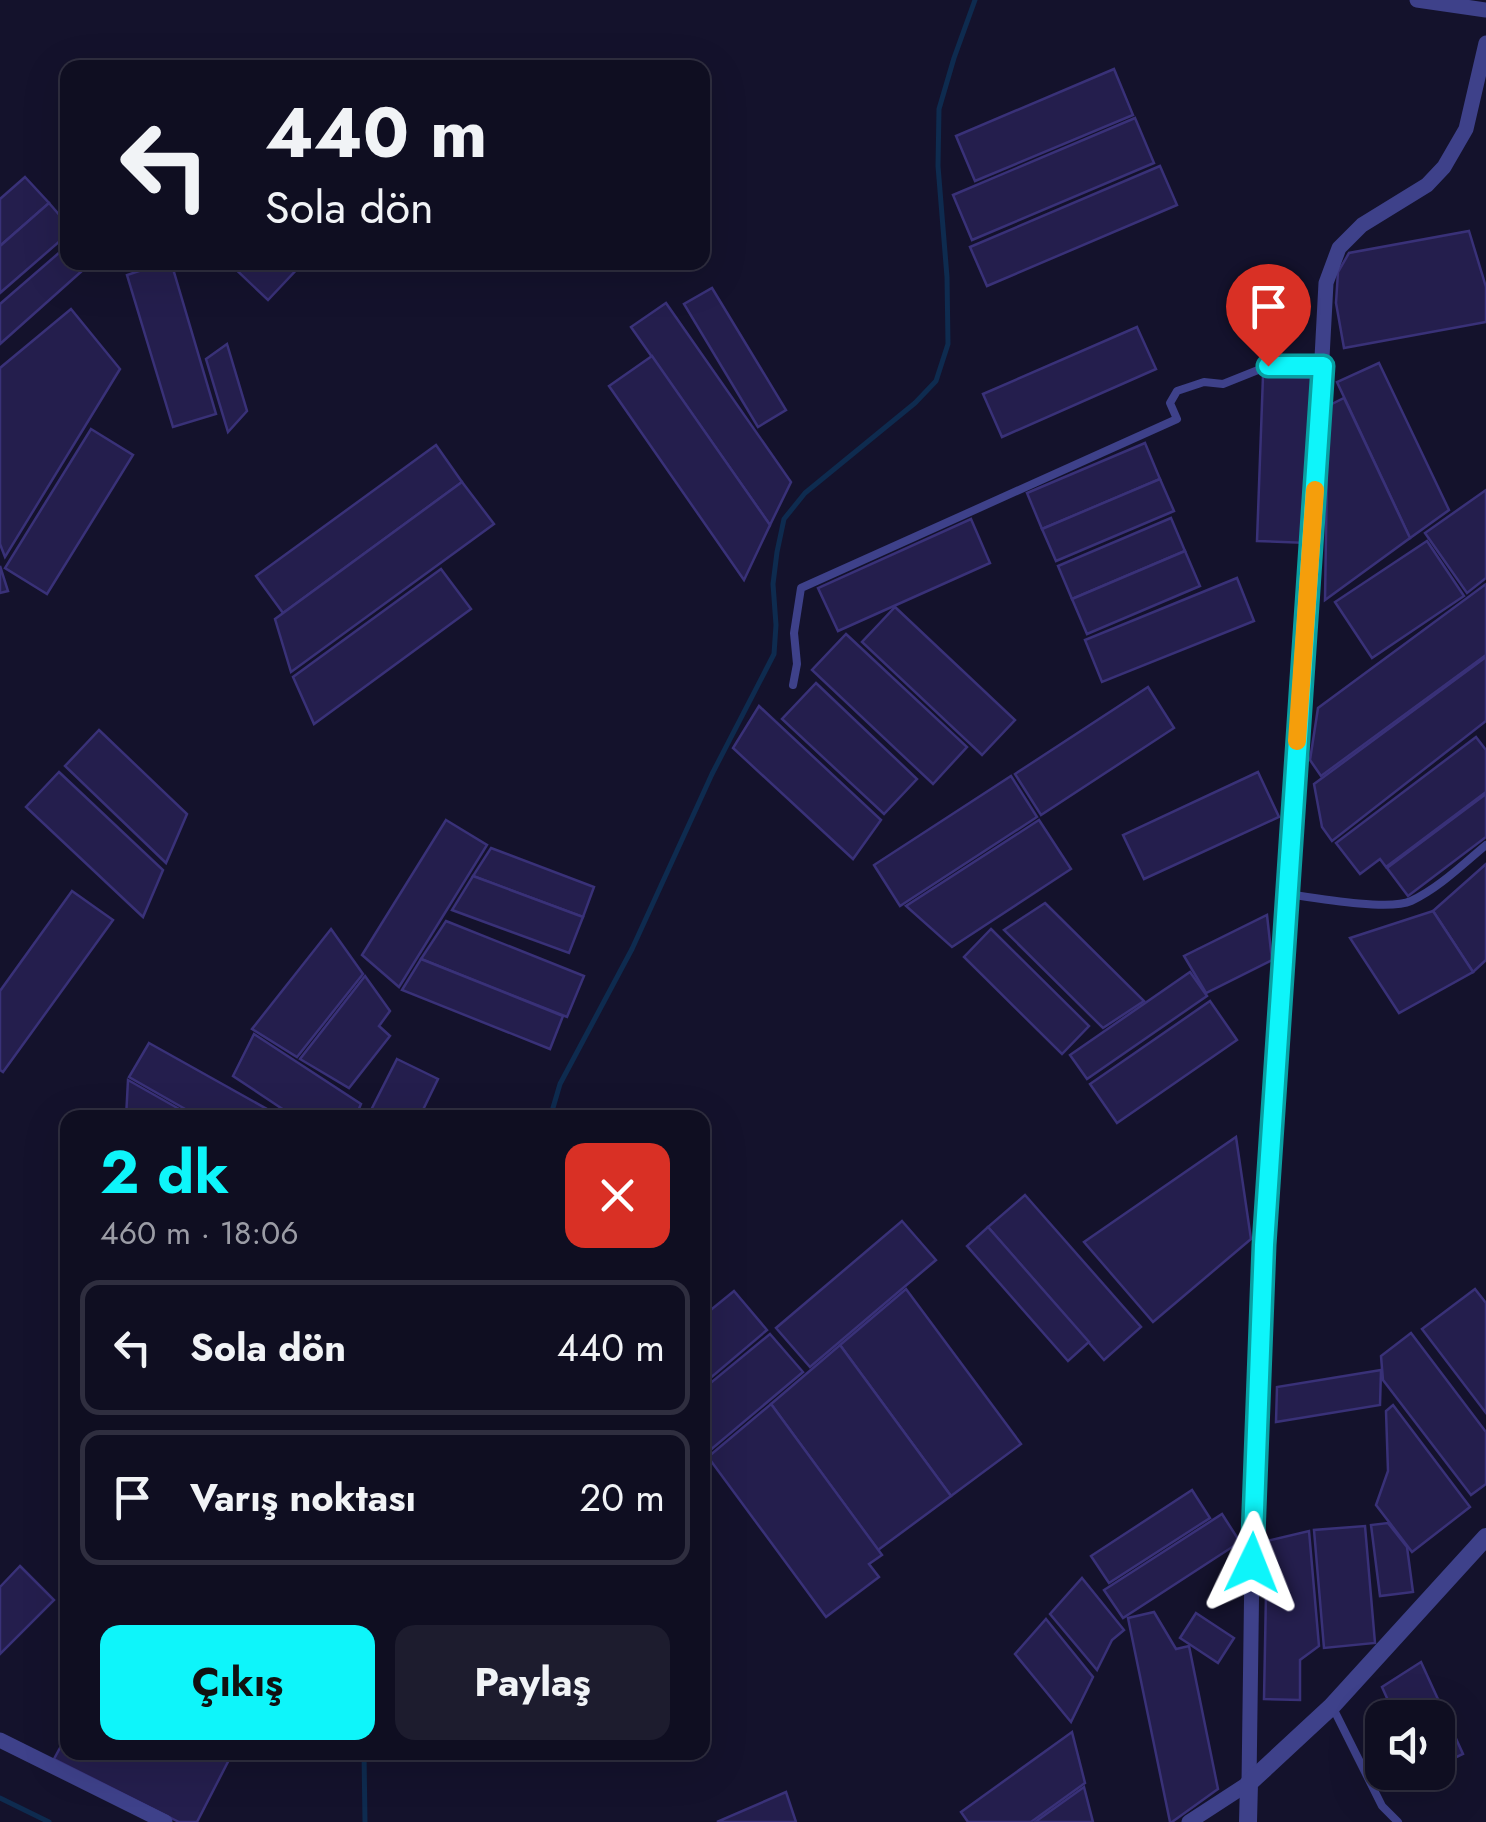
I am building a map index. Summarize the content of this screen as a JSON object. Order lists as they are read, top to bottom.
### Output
{
  "page": {
    "turn": ["440 m", "Sola dön"],
    "heading": ["2 dk", "460 m · 18:06"],
    "list": [
      {
        "name": "Sola dön",
        "value": "440 m"
      },
      {
        "name": "Varış noktası",
        "value": "20 m"
      }
    ],
    "buttons": ["Çıkış", "Paylaş"]
  }
}
